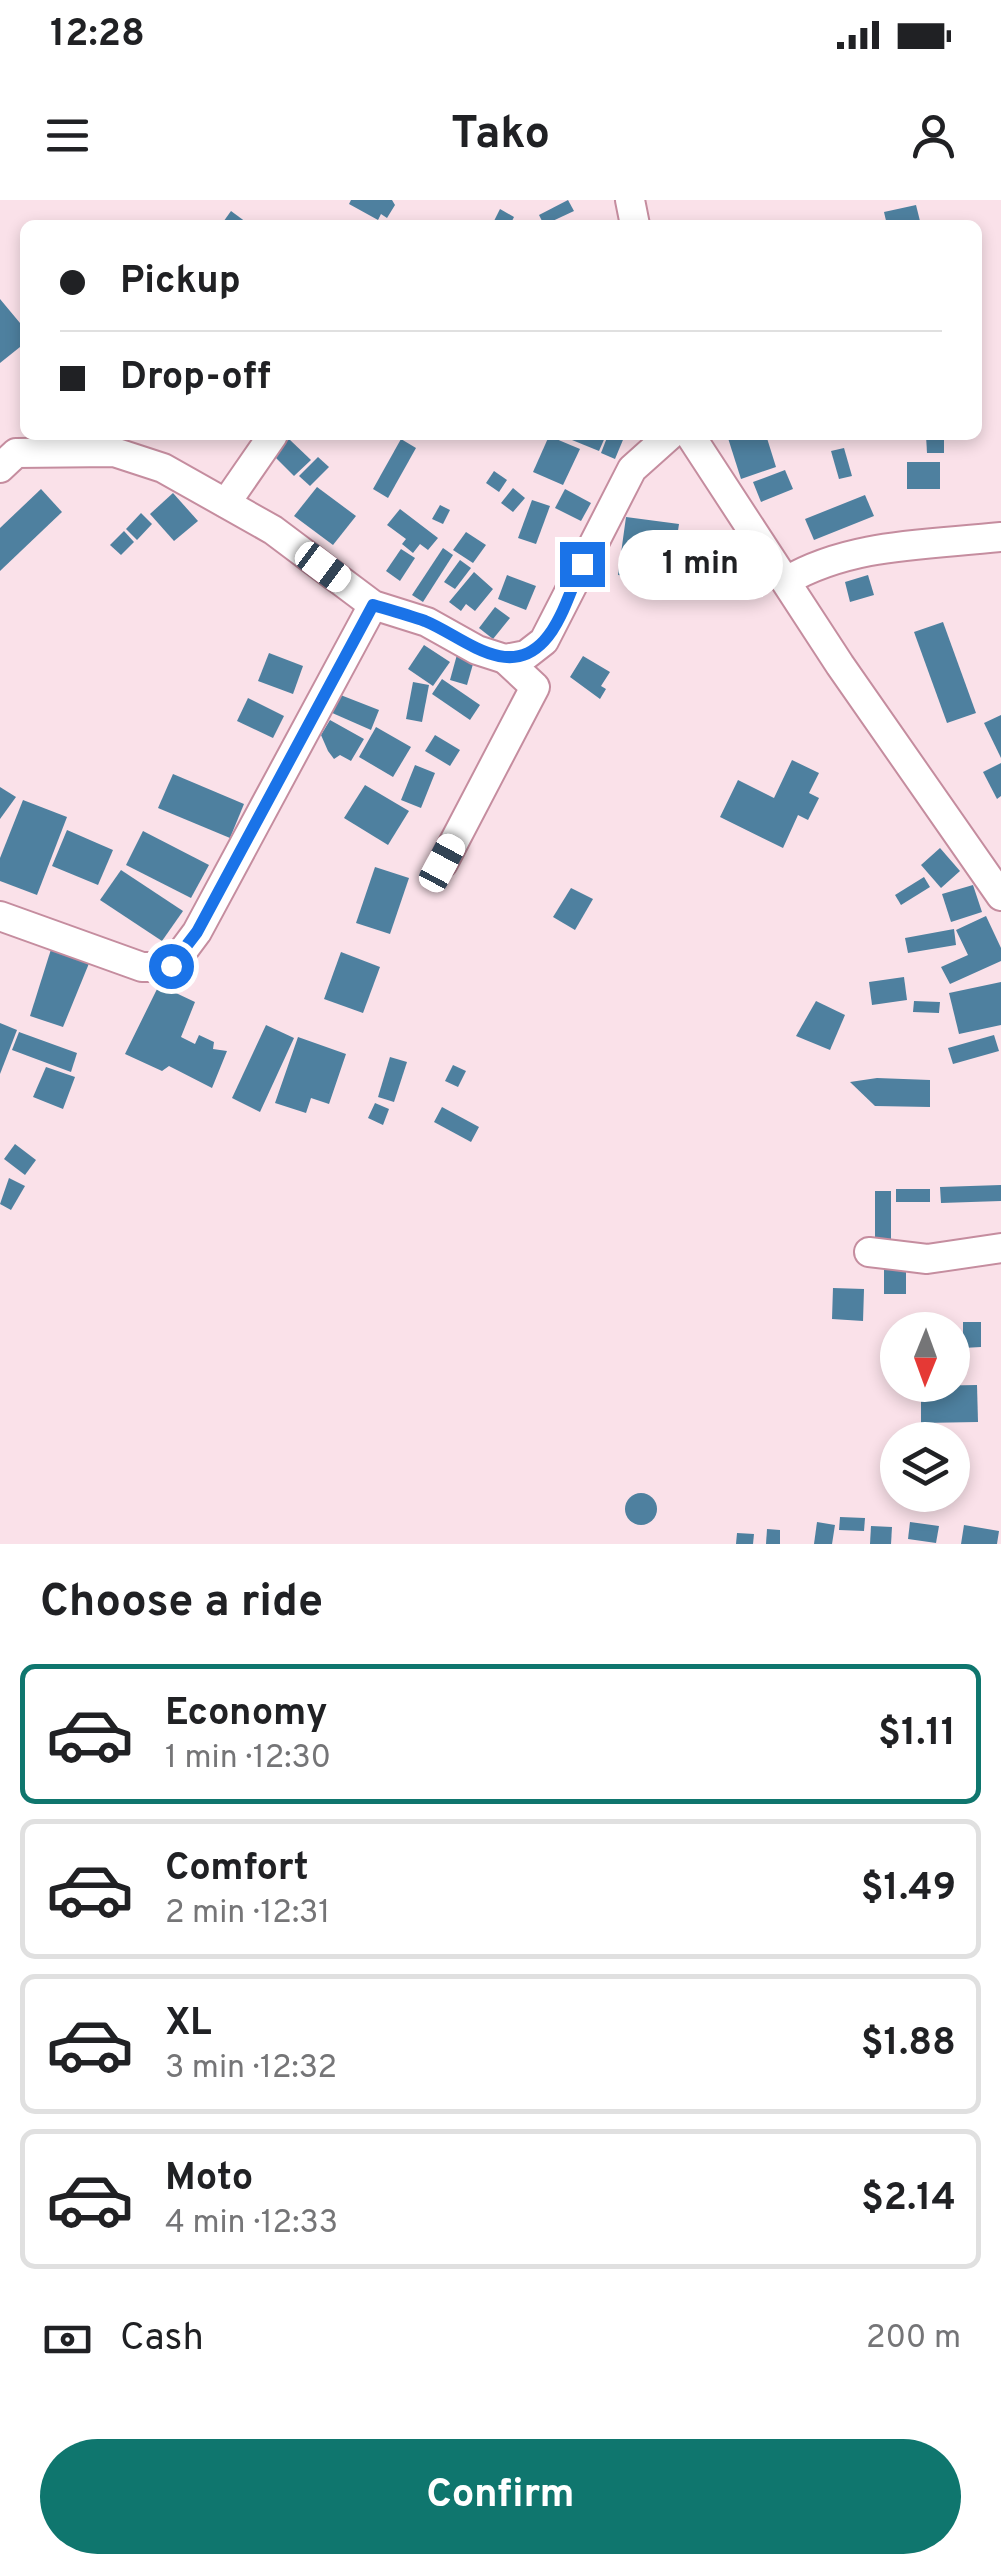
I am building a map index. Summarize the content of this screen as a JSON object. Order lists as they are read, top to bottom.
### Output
{
  "north": "bottom",
  "page": {
    "status": "12:28",
    "header": "Tako",
    "banner": ["Pickup", "Drop-off"],
    "bubble": "1 min",
    "heading": "Choose a ride",
    "list": [
      {
        "name": "Economy",
        "note": "1 min · 12:30",
        "value": "$1.11"
      },
      {
        "name": "Comfort",
        "note": "2 min · 12:31",
        "value": "$1.49"
      },
      {
        "name": "XL",
        "note": "3 min · 12:32",
        "value": "$1.88"
      },
      {
        "name": "Moto",
        "note": "4 min · 12:33",
        "value": "$2.14"
      }
    ],
    "pay": ["Cash", "200 m"],
    "buttons": "Confirm"
  }
}
